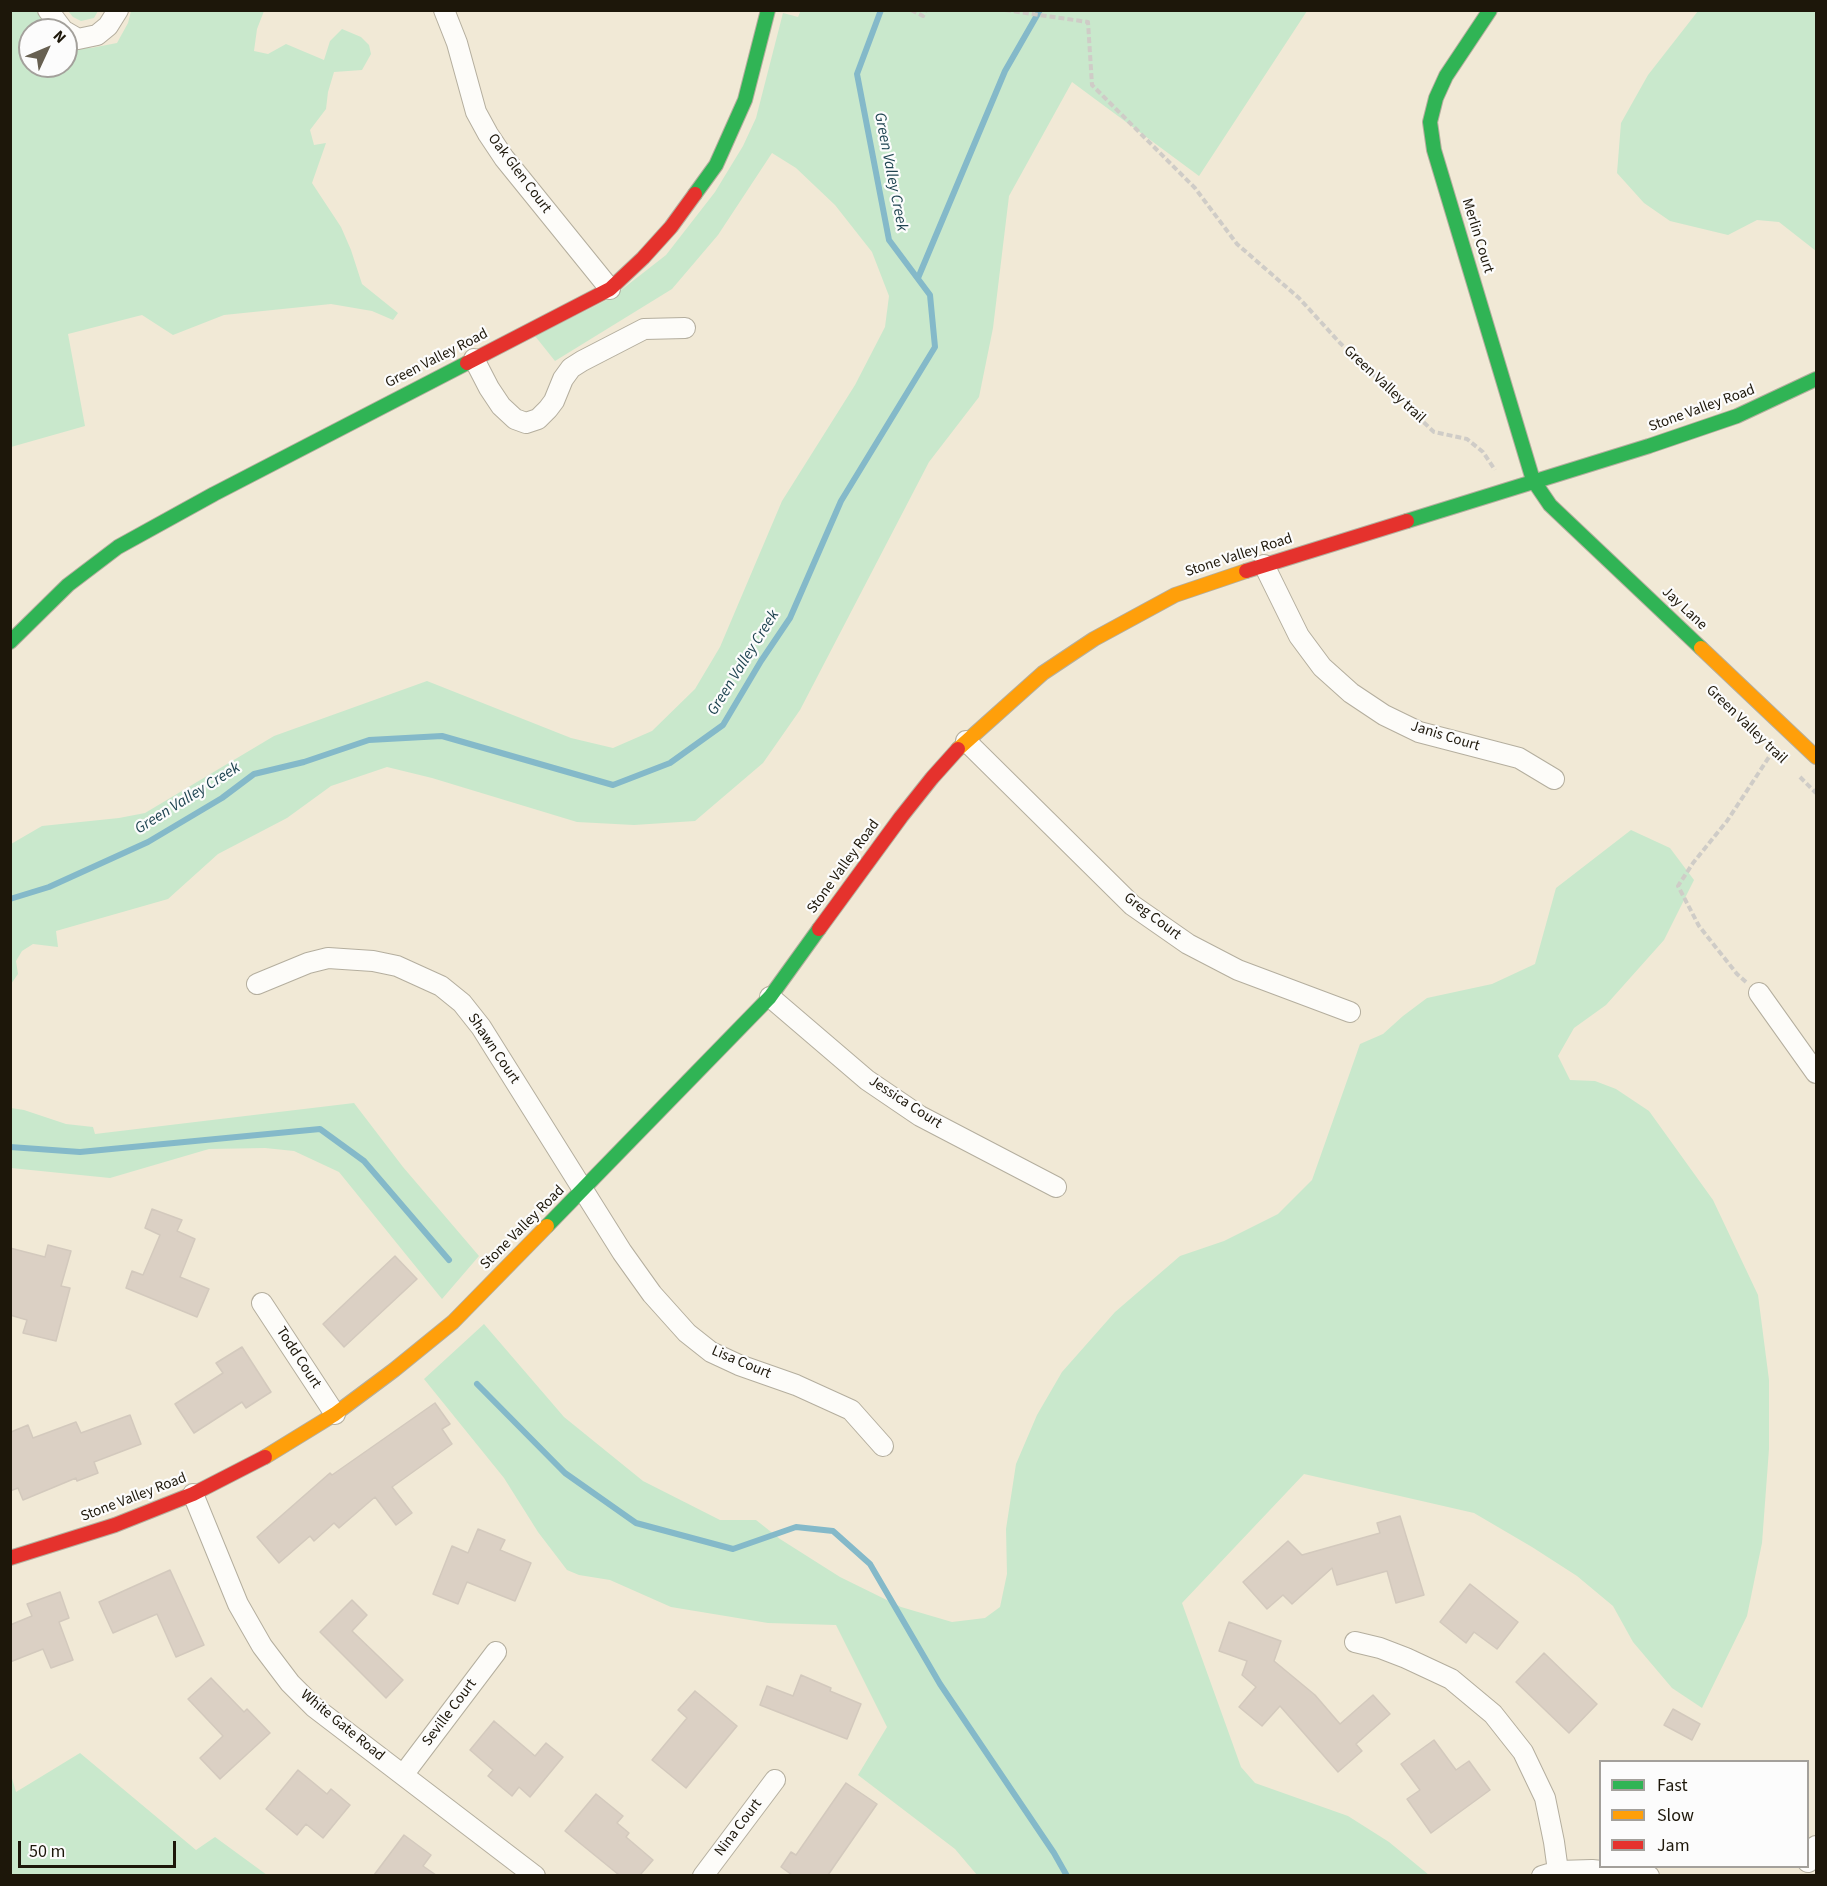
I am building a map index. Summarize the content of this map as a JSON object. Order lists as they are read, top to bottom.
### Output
{
  "streets": {
    "street": [
      "Oak Glen Court",
      "Merlin Court",
      "Green Valley Road",
      "Stone Valley Road",
      "Jay Lane",
      "Janis Court",
      "Greg Court",
      "Shawn Court",
      "Jessica Court",
      "Todd Court",
      "Lisa Court",
      "Seville Court",
      "White Gate Road",
      "Nina Court"
    ],
    "path": ["Green Valley trail"]
  },
  "crossings": [
    ["Oak Glen Court", "Green Valley Road"],
    ["Merlin Court", "Stone Valley Road"],
    ["Merlin Court", "Jay Lane"],
    ["Green Valley trail", "Stone Valley Road"],
    ["Stone Valley Road", "Jay Lane"],
    ["Stone Valley Road", "Janis Court"],
    ["Stone Valley Road", "Greg Court"],
    ["Stone Valley Road", "Shawn Court"],
    ["Stone Valley Road", "Jessica Court"],
    ["Stone Valley Road", "Todd Court"],
    ["Stone Valley Road", "Lisa Court"],
    ["Stone Valley Road", "White Gate Road"],
    ["Shawn Court", "Lisa Court"],
    ["Seville Court", "White Gate Road"]
  ],
  "water": ["Green Valley Creek"],
  "legend": ["Fast", "Slow", "Jam"],
  "scale_bar": "50 m",
  "north": "top right"
}
